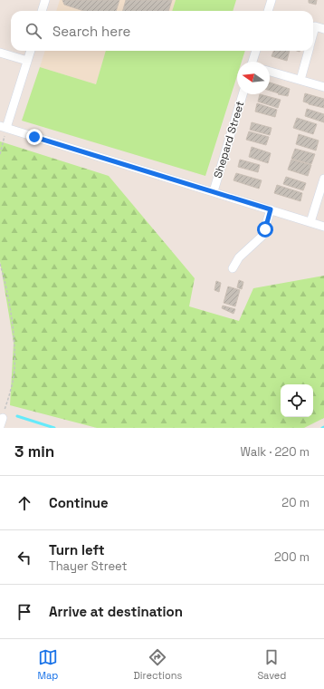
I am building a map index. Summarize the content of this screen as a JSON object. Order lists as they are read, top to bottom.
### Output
{
  "streets": {
    "street": ["Shepard Street"]
  },
  "north": "left",
  "page": {
    "search": "Search here",
    "heading": ["3 min", "Walk · 220 m"],
    "list": [
      ["Continue", "20 m"],
      ["Turn left", "Thayer Street", "200 m"],
      "Arrive at destination"
    ],
    "nav": ["Map", "Directions", "Saved"]
  }
}
